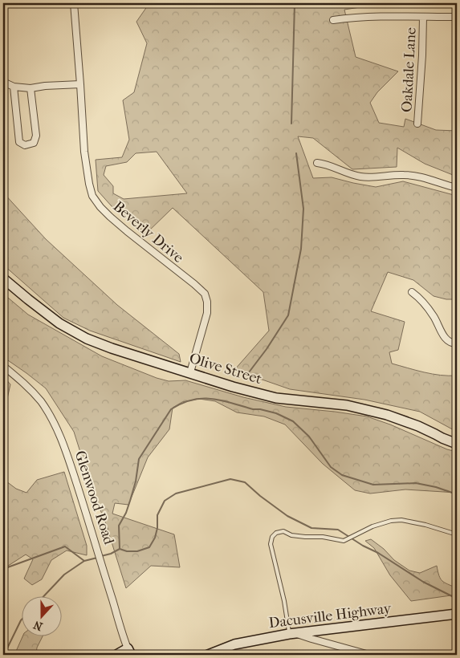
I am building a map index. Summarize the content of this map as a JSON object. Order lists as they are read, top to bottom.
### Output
{
  "streets": {
    "street": [
      "Oakdale Lane",
      "Beverly Drive",
      "Olive Street",
      "Glenwood Road",
      "Dacusville Highway"
    ]
  },
  "crossings": [
    ["Beverly Drive", "Olive Street"]
  ],
  "north": "bottom"
}
